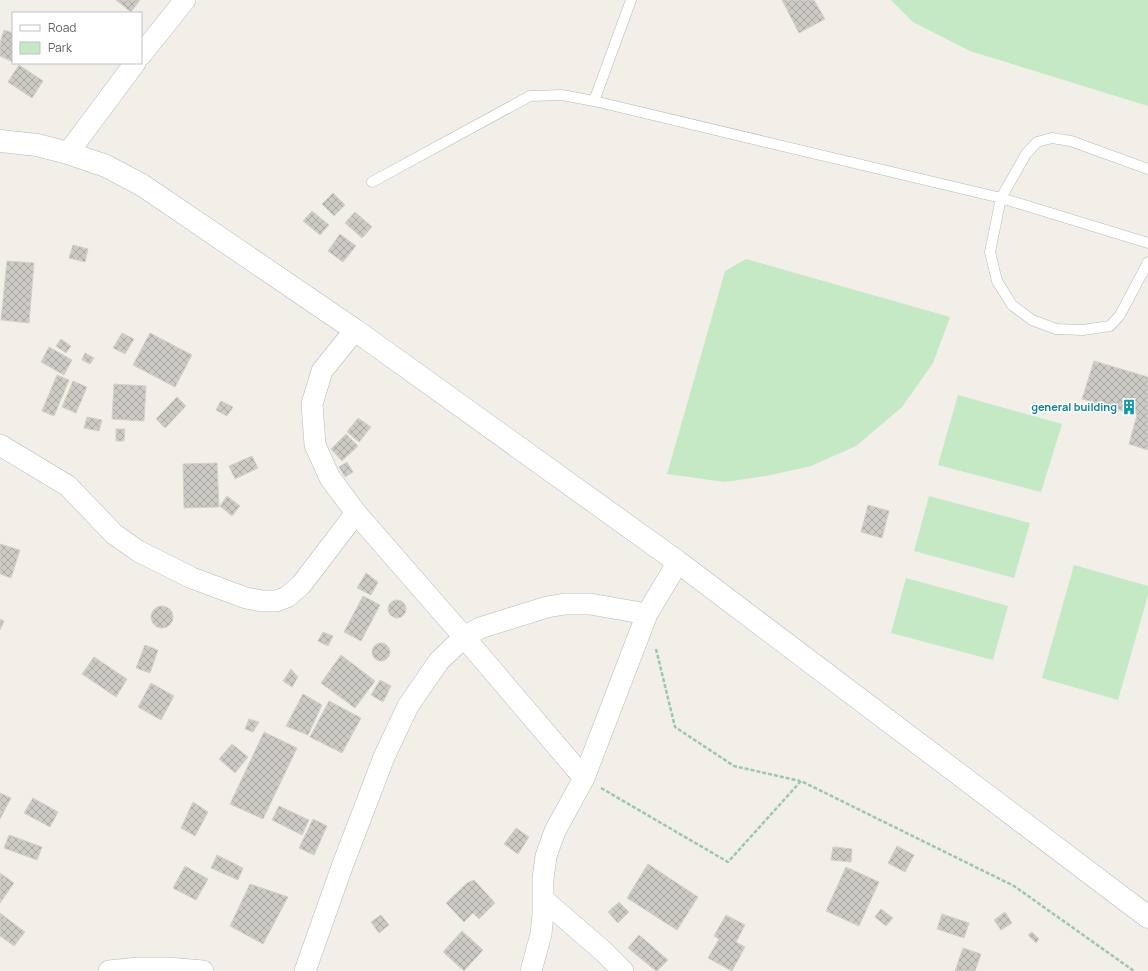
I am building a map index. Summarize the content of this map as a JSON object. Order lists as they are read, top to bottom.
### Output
{
  "places": {
    "building": ["general building"]
  },
  "legend": ["Road", "Park"]
}
